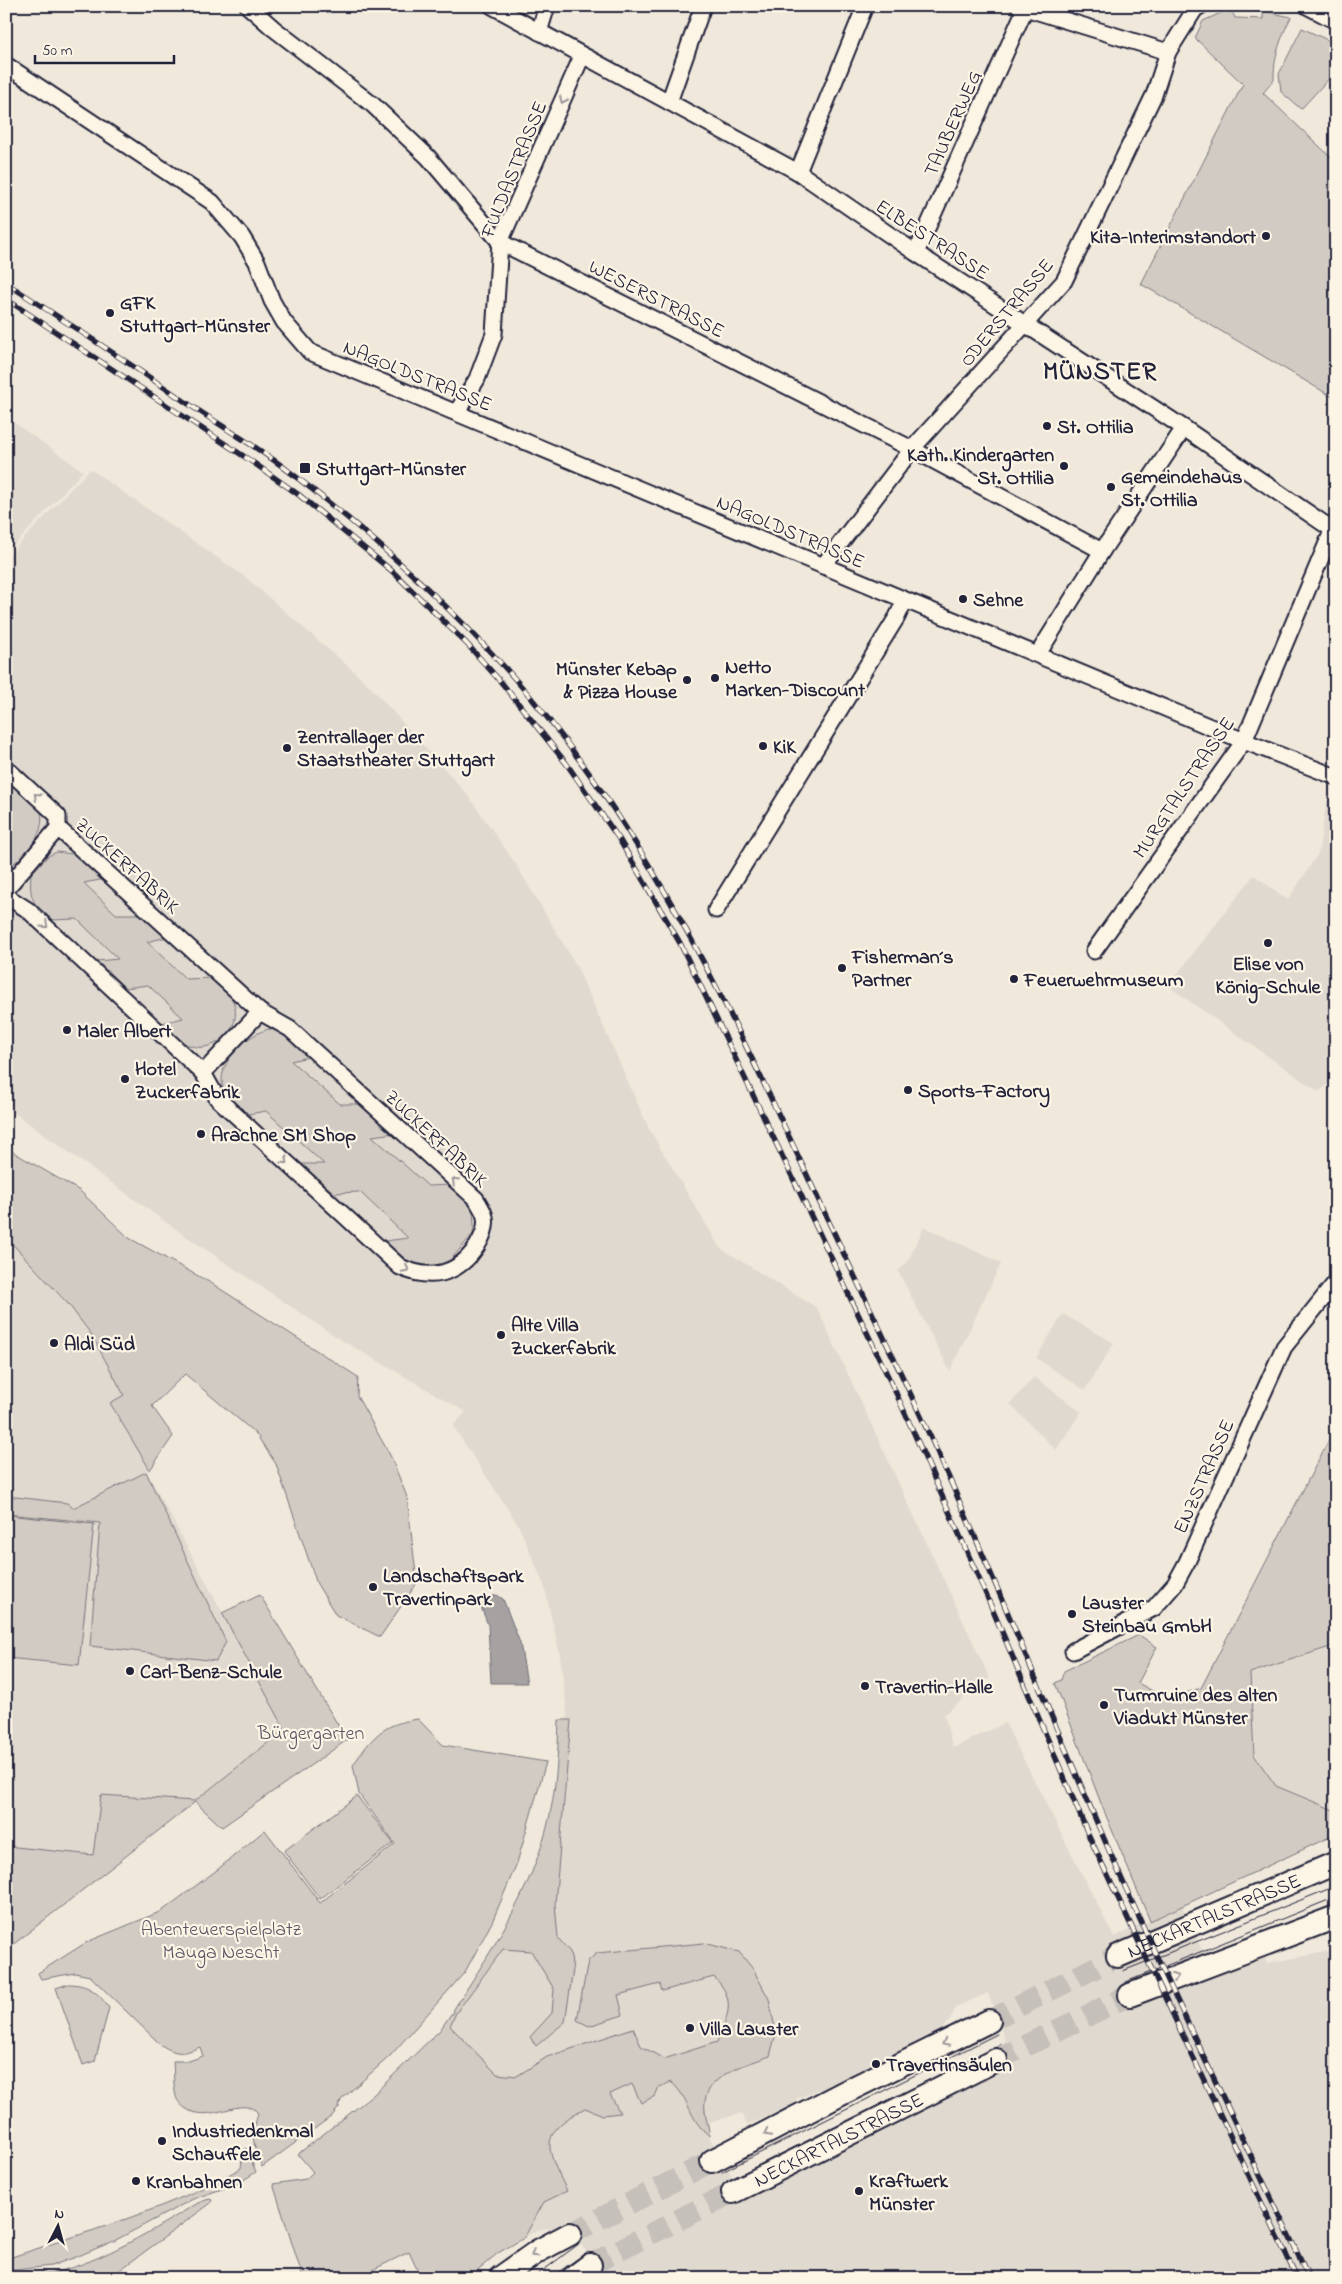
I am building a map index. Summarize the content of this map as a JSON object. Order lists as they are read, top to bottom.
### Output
{
  "streets": {
    "main road": ["NECKARTALSTRASSE"],
    "street": [
      "TAUBERWEG",
      "FULDASTRASSE",
      "ELBESTRASSE",
      "WESERSTRASSE",
      "ODERSTRASSE",
      "NAGOLDSTRASSE",
      "MURGTALSTRASSE",
      "ZUCKERFABRIK",
      "ENZSTRASSE"
    ]
  },
  "crossings": [
    ["TAUBERWEG", "ELBESTRASSE"],
    ["FULDASTRASSE", "ELBESTRASSE"],
    ["FULDASTRASSE", "WESERSTRASSE"],
    ["FULDASTRASSE", "NAGOLDSTRASSE"],
    ["ELBESTRASSE", "ODERSTRASSE"],
    ["ELBESTRASSE", "MURGTALSTRASSE"],
    ["WESERSTRASSE", "ODERSTRASSE"],
    ["ODERSTRASSE", "NAGOLDSTRASSE"],
    ["NAGOLDSTRASSE", "MURGTALSTRASSE"]
  ],
  "one_way": ["FULDASTRASSE"],
  "districts": ["MÜNSTER"],
  "parks": ["Bürgergarten", "Abenteuerspielplatz Mauga Nescht"],
  "places": {
    "other": [
      "Kita-Interimstandort",
      "GFK Stuttgart-Münster",
      "St. Ottilia",
      "Kath. Kindergarten St. Ottilia",
      "Gemeindehaus St. Ottilia",
      "Sehne",
      "Netto Marken-Discount",
      "Münster Kebap & Pizza House",
      "KiK",
      "Zentrallager der Staatstheater Stuttgart",
      "Elise von König-Schule",
      "Fisherman´s Partner",
      "Feuerwehrmuseum",
      "Maler Albert",
      "Hotel Zuckerfabrik",
      "Sports-Factory",
      "Arachne SM Shop",
      "Alte Villa Zuckerfabrik",
      "Aldi Süd",
      "Landschaftspark Travertinpark",
      "Lauster Steinbau GmbH",
      "Carl-Benz-Schule",
      "Travertin-Halle",
      "Turmruine des alten Viadukt Münster",
      "Villa Lauster",
      "Travertinsäulen",
      "Industriedenkmal Schauffele",
      "Kranbahnen",
      "Kraftwerk Münster"
    ],
    "transit": ["Stuttgart-Münster"]
  },
  "scale_bar": "50 m",
  "north": "top"
}
